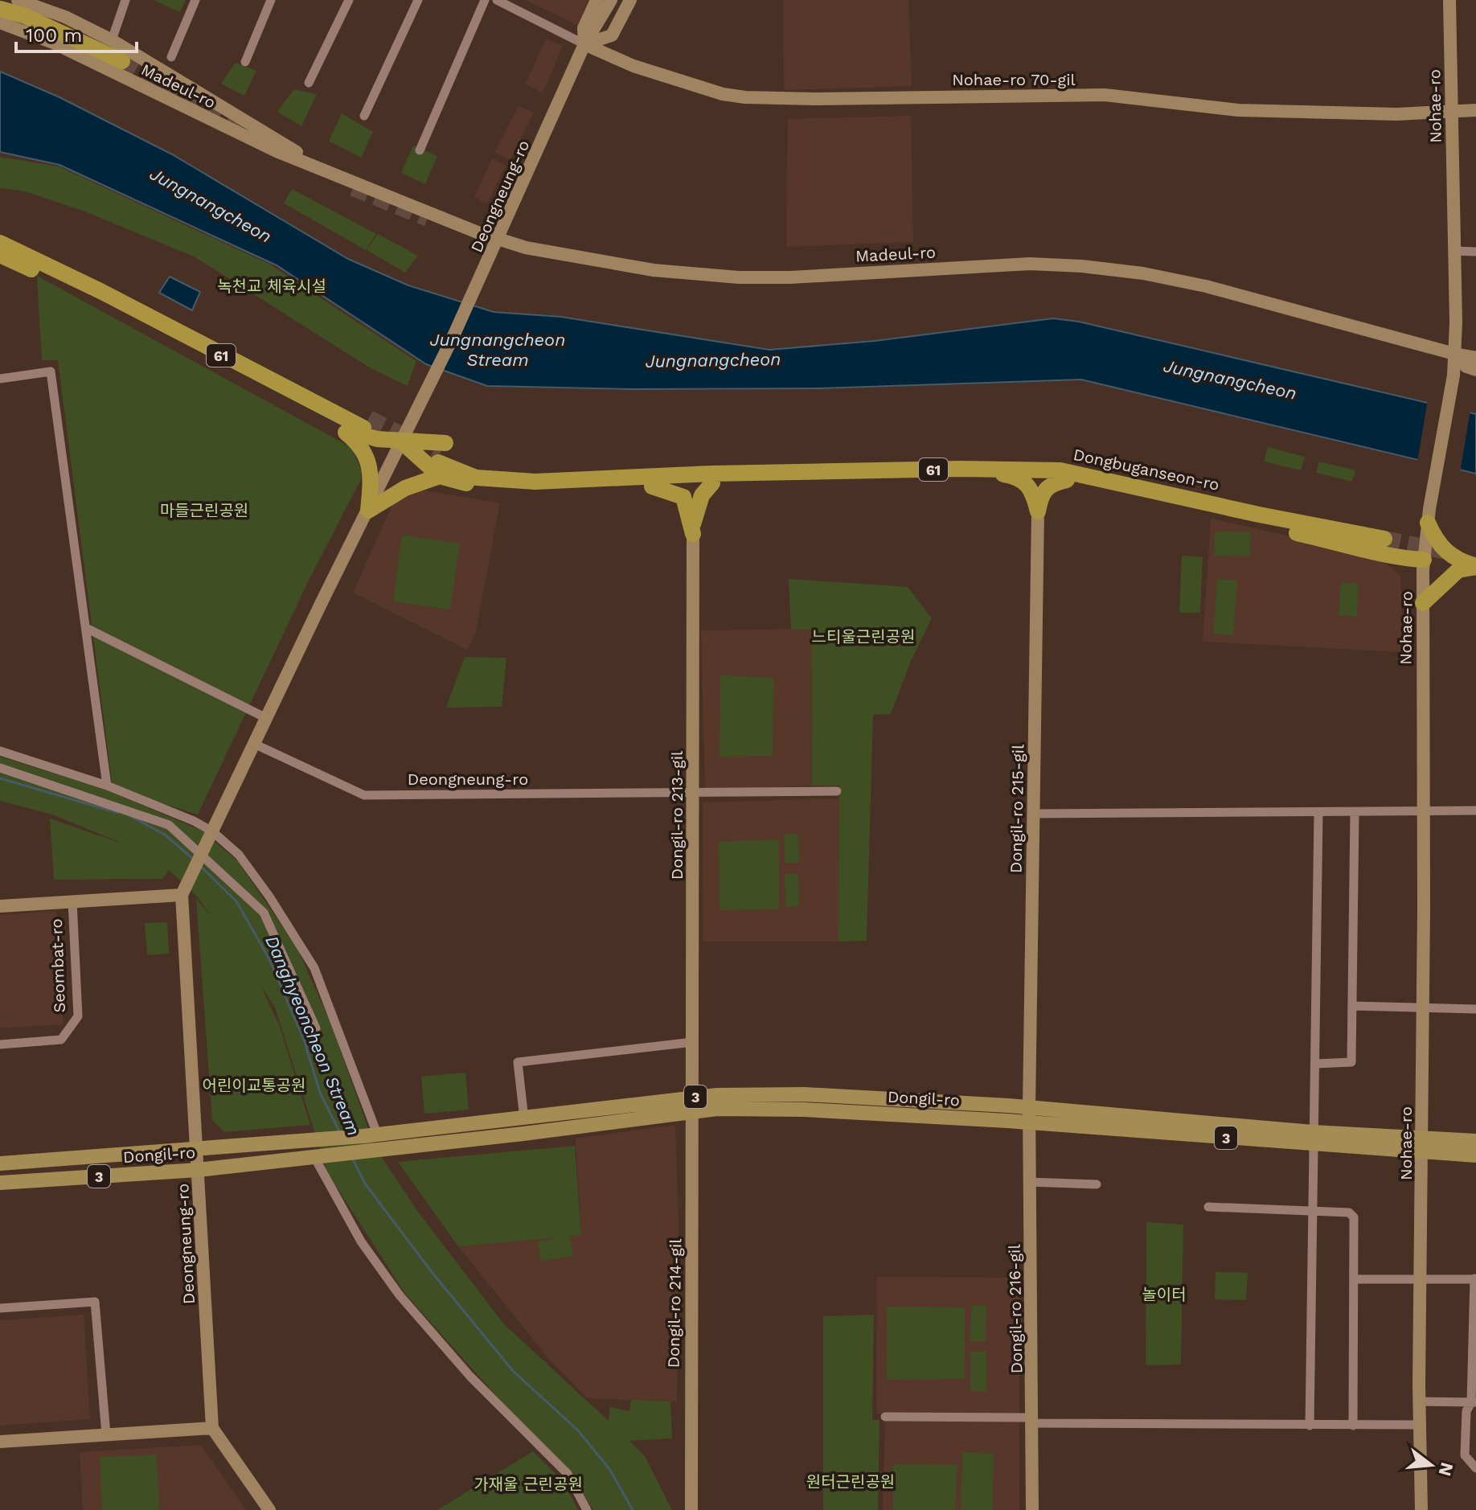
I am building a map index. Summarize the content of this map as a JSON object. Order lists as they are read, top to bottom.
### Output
{
  "streets": {
    "highway": ["61", "Dongbuganseon-ro"],
    "main road": [
      "Nohae-ro 70-gil",
      "Madeul-ro",
      "Nohae-ro",
      "Deongneung-ro",
      "Dongil-ro 215-gil",
      "Dongil-ro 213-gil",
      "Seombat-ro",
      "3",
      "Dongil-ro",
      "Dongil-ro 214-gil",
      "Dongil-ro 216-gil"
    ]
  },
  "crossings": [
    ["Nohae-ro 70-gil", "Nohae-ro"],
    ["Nohae-ro 70-gil", "Deongneung-ro"],
    ["Madeul-ro", "Nohae-ro"],
    ["Madeul-ro", "Deongneung-ro"],
    ["Nohae-ro", "Dongil-ro"],
    ["Deongneung-ro", "Dongil-ro 213-gil"],
    ["Deongneung-ro", "Seombat-ro"],
    ["Deongneung-ro", "Dongil-ro"],
    ["Dongil-ro 215-gil", "Dongil-ro"],
    ["Dongil-ro 215-gil", "Dongil-ro 216-gil"],
    ["Dongil-ro 213-gil", "Dongil-ro"],
    ["Dongil-ro 213-gil", "Dongil-ro 214-gil"],
    ["Dongil-ro", "Dongil-ro 214-gil"],
    ["Dongil-ro", "Dongil-ro 216-gil"]
  ],
  "water": ["Jungnangcheon", "Jungnangcheon Stream", "Danghyeoncheon Stream"],
  "parks": [
    "녹천교 체육시설",
    "마들근린공원",
    "느티울근린공원",
    "어린이교통공원",
    "놀이터",
    "원터근린공원",
    "가재울 근린공원"
  ],
  "scale_bar": "100 m",
  "north": "right"
}
